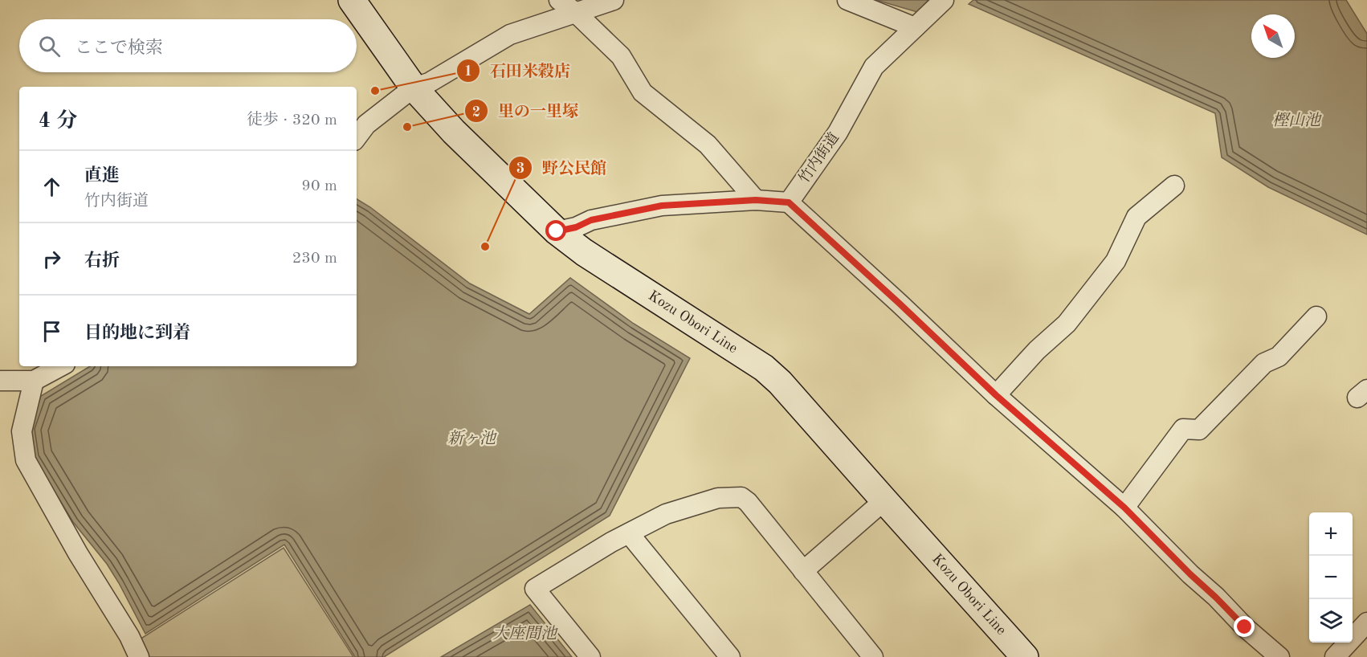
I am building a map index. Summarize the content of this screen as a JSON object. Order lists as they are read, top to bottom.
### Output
{
  "streets": {
    "main road": ["Kozu Obori Line"],
    "street": ["竹内街道"]
  },
  "water": ["樫山池", "新ヶ池", "大座間池"],
  "places": ["石田米穀店", "里の一里塚", "野公民館"],
  "north": "top left",
  "page": {
    "search": "ここで検索",
    "heading": ["4 分", "徒歩 · 320 m"],
    "list": [
      ["直進", "竹内街道", "90 m"],
      ["右折", "230 m"],
      "目的地に到着"
    ],
    "map_buttons": ["+", "−"]
  }
}
